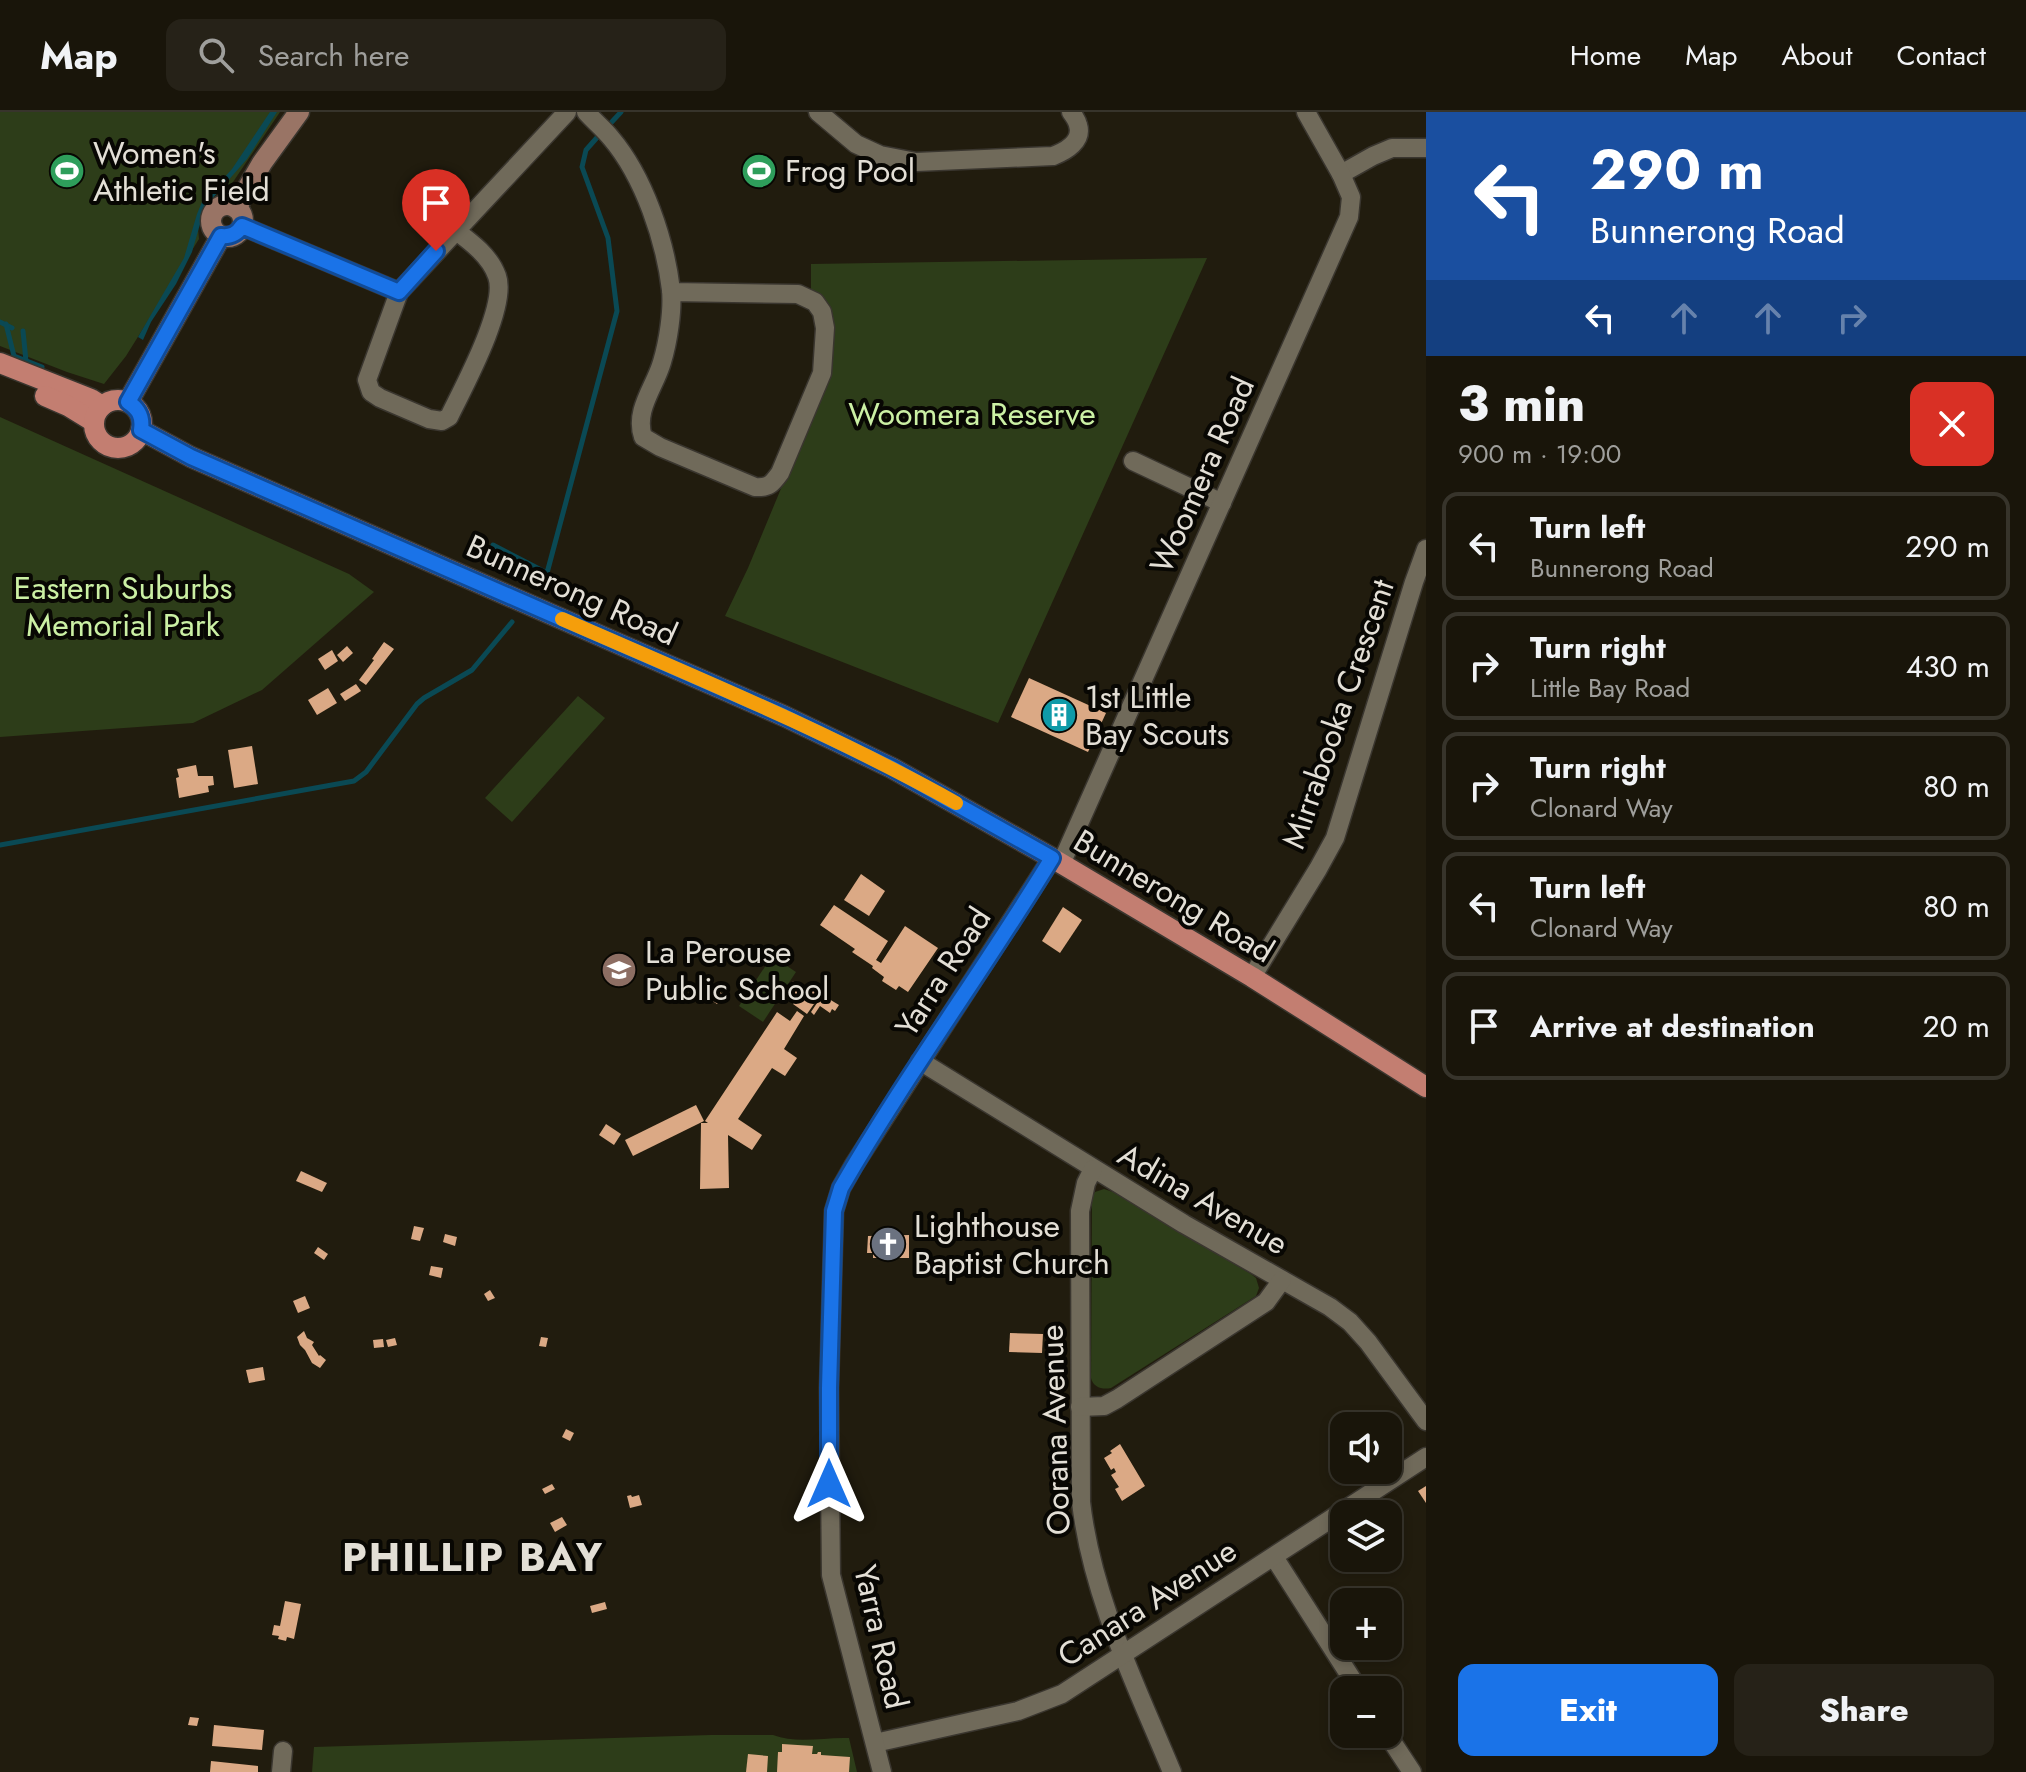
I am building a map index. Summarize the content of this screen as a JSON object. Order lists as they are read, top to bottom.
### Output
{
  "streets": {
    "main road": ["Bunnerong Road"],
    "street": [
      "Woomera Road",
      "Mirrabooka Crescent",
      "Yarra Road",
      "Adina Avenue",
      "Oorana Avenue",
      "Canara Avenue"
    ]
  },
  "crossings": [
    ["Woomera Road", "Bunnerong Road"],
    ["Woomera Road", "Yarra Road"],
    ["Bunnerong Road", "Mirrabooka Crescent"],
    ["Bunnerong Road", "Yarra Road"],
    ["Yarra Road", "Adina Avenue"],
    ["Yarra Road", "Canara Avenue"],
    ["Adina Avenue", "Oorana Avenue"],
    ["Oorana Avenue", "Canara Avenue"]
  ],
  "districts": ["PHILLIP BAY"],
  "parks": ["Woomera Reserve", "Eastern Suburbs Memorial Park"],
  "places": {
    "sports": ["Women's Athletic Field", "Frog Pool"],
    "building": ["1st Little Bay Scouts"],
    "school or university": ["La Perouse Public School"],
    "church": ["Lighthouse Baptist Church"]
  },
  "page": {
    "header": "Map",
    "search": "Search here",
    "nav": [
      "Home",
      "Map",
      "About",
      "Contact"
    ],
    "turn": ["290 m", "Bunnerong Road"],
    "heading": ["3 min", "900 m · 19:00"],
    "list": [
      {
        "name": "Turn left",
        "note": "Bunnerong Road",
        "value": "290 m"
      },
      {
        "name": "Turn right",
        "note": "Little Bay Road",
        "value": "430 m"
      },
      {
        "name": "Turn right",
        "note": "Clonard Way",
        "value": "80 m"
      },
      {
        "name": "Turn left",
        "note": "Clonard Way",
        "value": "80 m"
      },
      {
        "name": "Arrive at destination",
        "value": "20 m"
      }
    ],
    "map_buttons": ["+", "−"],
    "buttons": ["Exit", "Share"]
  }
}
